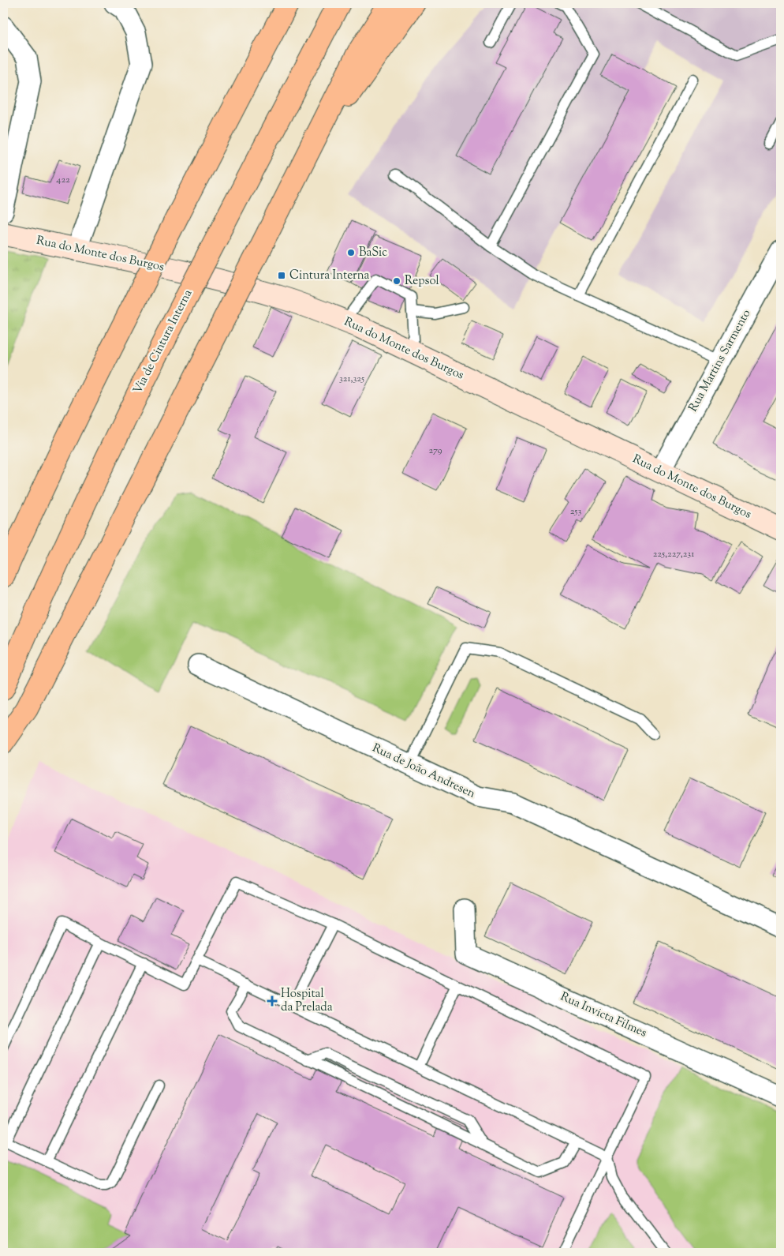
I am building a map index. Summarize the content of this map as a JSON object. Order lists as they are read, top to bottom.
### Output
{
  "streets": {
    "highway": ["Via de Cintura Interna"],
    "main road": ["Rua do Monte dos Burgos"],
    "street": ["Rua Martins Sarmento", "Rua de João Andresen", "Rua Invicta Filmes"]
  },
  "crossings": [
    ["Rua do Monte dos Burgos", "Rua Martins Sarmento"]
  ],
  "places": {
    "other": ["BaSic", "Repsol"],
    "transit": ["Cintura Interna"],
    "health": ["Hospital da Prelada"]
  },
  "house_numbers": [
    "422",
    "321,325",
    "279",
    "253",
    "225,227,231"
  ]
}
